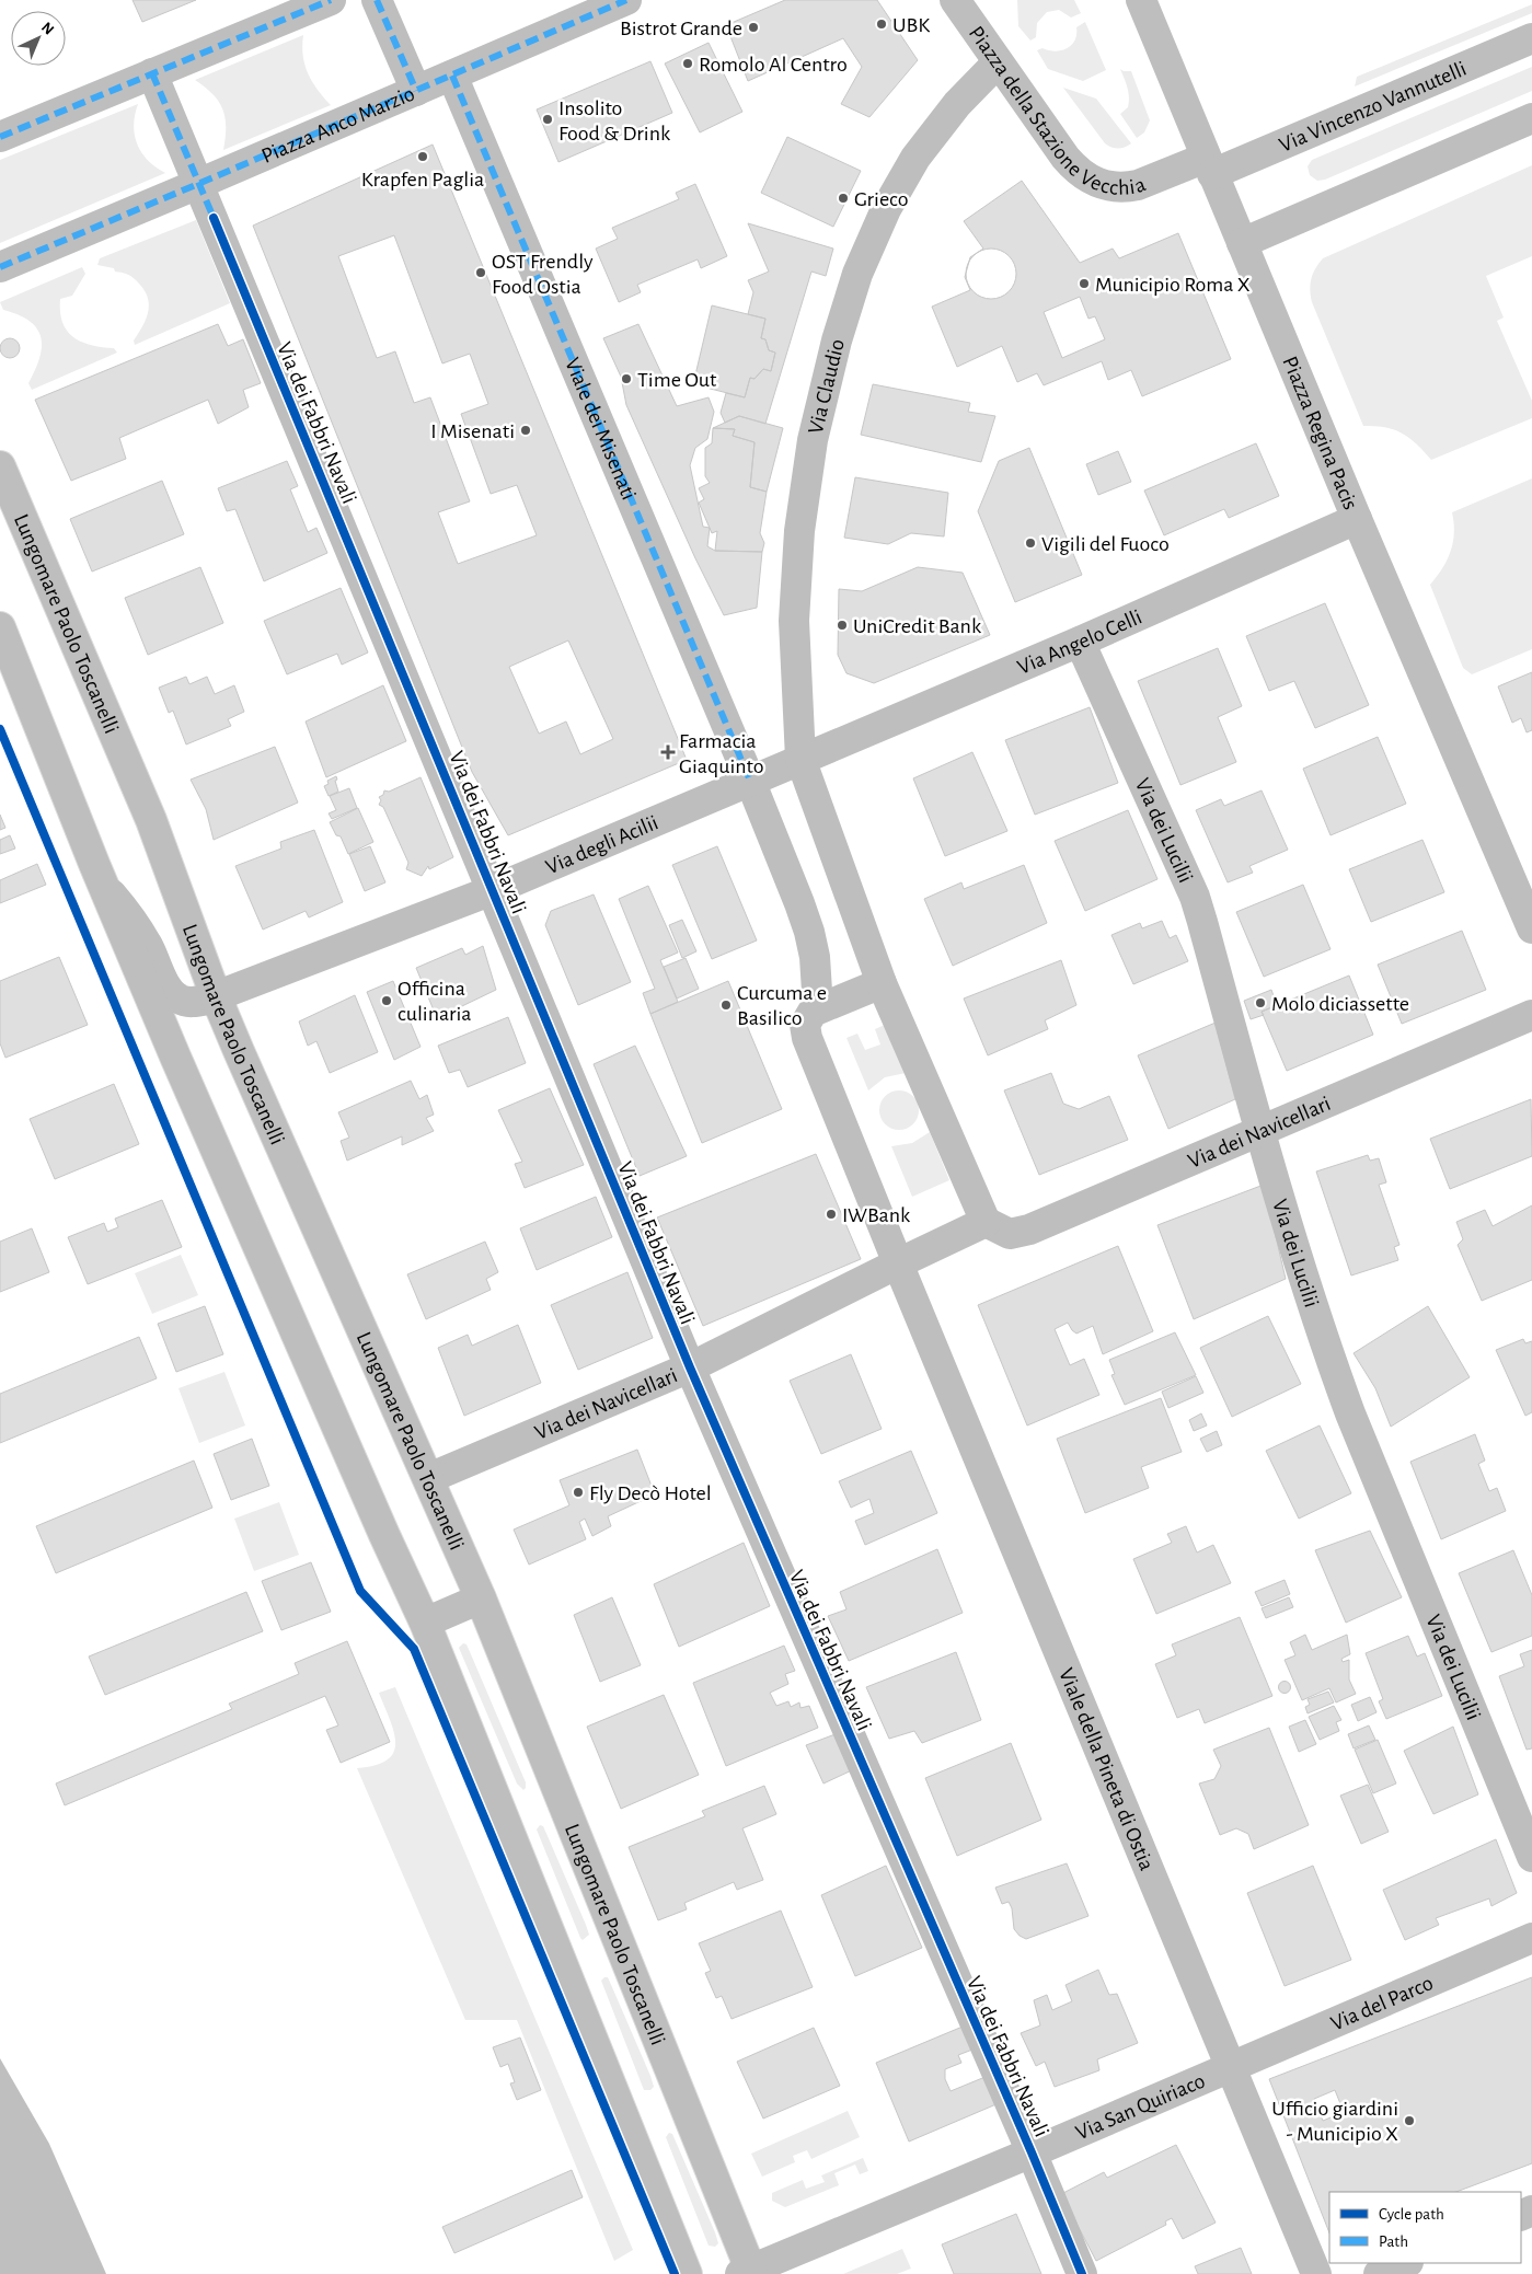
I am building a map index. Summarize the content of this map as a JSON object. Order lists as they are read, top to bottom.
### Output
{
  "streets": {
    "street": [
      "Piazza della Stazione Vecchia",
      "Via Vincenzo Vannutelli",
      "Piazza Anco Marzio",
      "Via Claudio",
      "Via dei Fabbri Navali",
      "Viale dei Misenati",
      "Piazza Regina Pacis",
      "Lungomare Paolo Toscanelli",
      "Via Angelo Celli",
      "Via dei Lucilii",
      "Via degli Acilii",
      "Via dei Navicellari",
      "Viale della Pineta di Ostia",
      "Via del Parco",
      "Via San Quiriaco"
    ]
  },
  "crossings": [
    ["Piazza della Stazione Vecchia", "Via Vincenzo Vannutelli"],
    ["Piazza della Stazione Vecchia", "Via Claudio"],
    ["Piazza della Stazione Vecchia", "Piazza Regina Pacis"],
    ["Via Vincenzo Vannutelli", "Piazza Regina Pacis"],
    ["Piazza Anco Marzio", "Via dei Fabbri Navali"],
    ["Via Claudio", "Via Angelo Celli"],
    ["Via Claudio", "Via degli Acilii"],
    ["Via Claudio", "Via dei Navicellari"],
    ["Via dei Fabbri Navali", "Via degli Acilii"],
    ["Via dei Fabbri Navali", "Via dei Navicellari"],
    ["Via dei Fabbri Navali", "Via San Quiriaco"],
    ["Viale dei Misenati", "Via degli Acilii"],
    ["Viale dei Misenati", "Viale della Pineta di Ostia"],
    ["Piazza Regina Pacis", "Via Angelo Celli"],
    ["Lungomare Paolo Toscanelli", "Via degli Acilii"],
    ["Lungomare Paolo Toscanelli", "Via dei Navicellari"],
    ["Lungomare Paolo Toscanelli", "Via San Quiriaco"],
    ["Via Angelo Celli", "Via dei Lucilii"],
    ["Via Angelo Celli", "Via degli Acilii"],
    ["Via dei Lucilii", "Via dei Navicellari"],
    ["Via dei Navicellari", "Viale della Pineta di Ostia"],
    ["Viale della Pineta di Ostia", "Via del Parco"],
    ["Viale della Pineta di Ostia", "Via San Quiriaco"],
    ["Via del Parco", "Via San Quiriaco"]
  ],
  "places": {
    "other": [
      "UBK",
      "Bistrot Grande",
      "Romolo Al Centro",
      "Insolito Food & Drink",
      "Krapfen Paglia",
      "Grieco",
      "OST Frendly Food Ostia",
      "Municipio Roma X",
      "Time Out",
      "I Misenati",
      "Vigili del Fuoco",
      "UniCredit Bank",
      "Officina culinaria",
      "Molo diciassette",
      "Curcuma e Basilico",
      "IWBank",
      "Fly Decò Hotel",
      "Ufficio giardini - Municipio X"
    ],
    "health": ["Farmacia Giaquinto"]
  },
  "legend": ["Cycle path", "Path"],
  "north": "top right"
}
